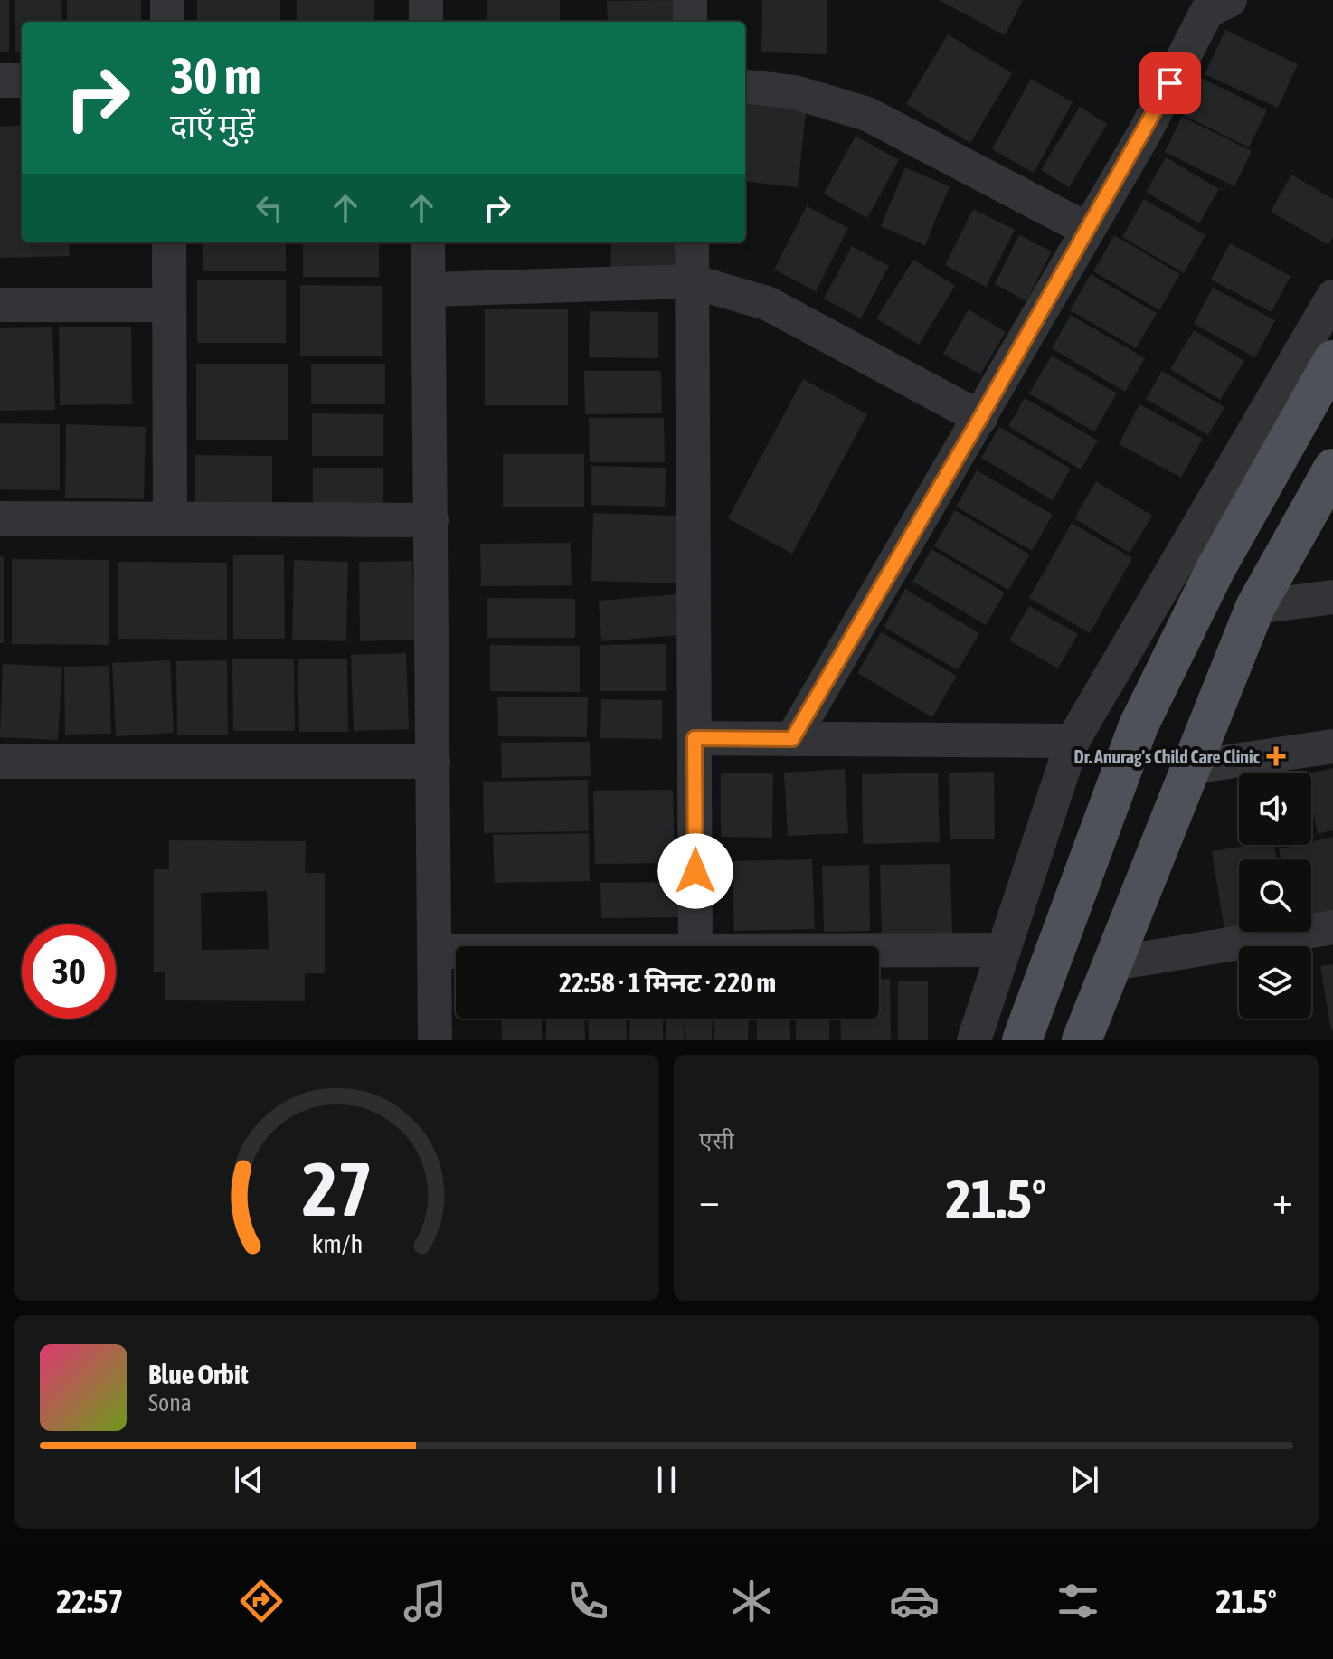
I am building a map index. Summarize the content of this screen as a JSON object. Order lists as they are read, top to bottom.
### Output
{
  "places": {
    "health": ["Dr. Anurag's Child Care Clinic"]
  },
  "page": {
    "turn": ["30 m", "दाएँ मुड़ें"],
    "limit": "30",
    "trip": "22:58 · 1 मिनट · 220 m",
    "tile": "एसी",
    "heat": ["−", "21.5°", "+"],
    "song": ["Blue Orbit", "Sona"],
    "tabs": ["22:57", "21.5°"],
    "gauge": ["27", "km/h"]
  }
}
